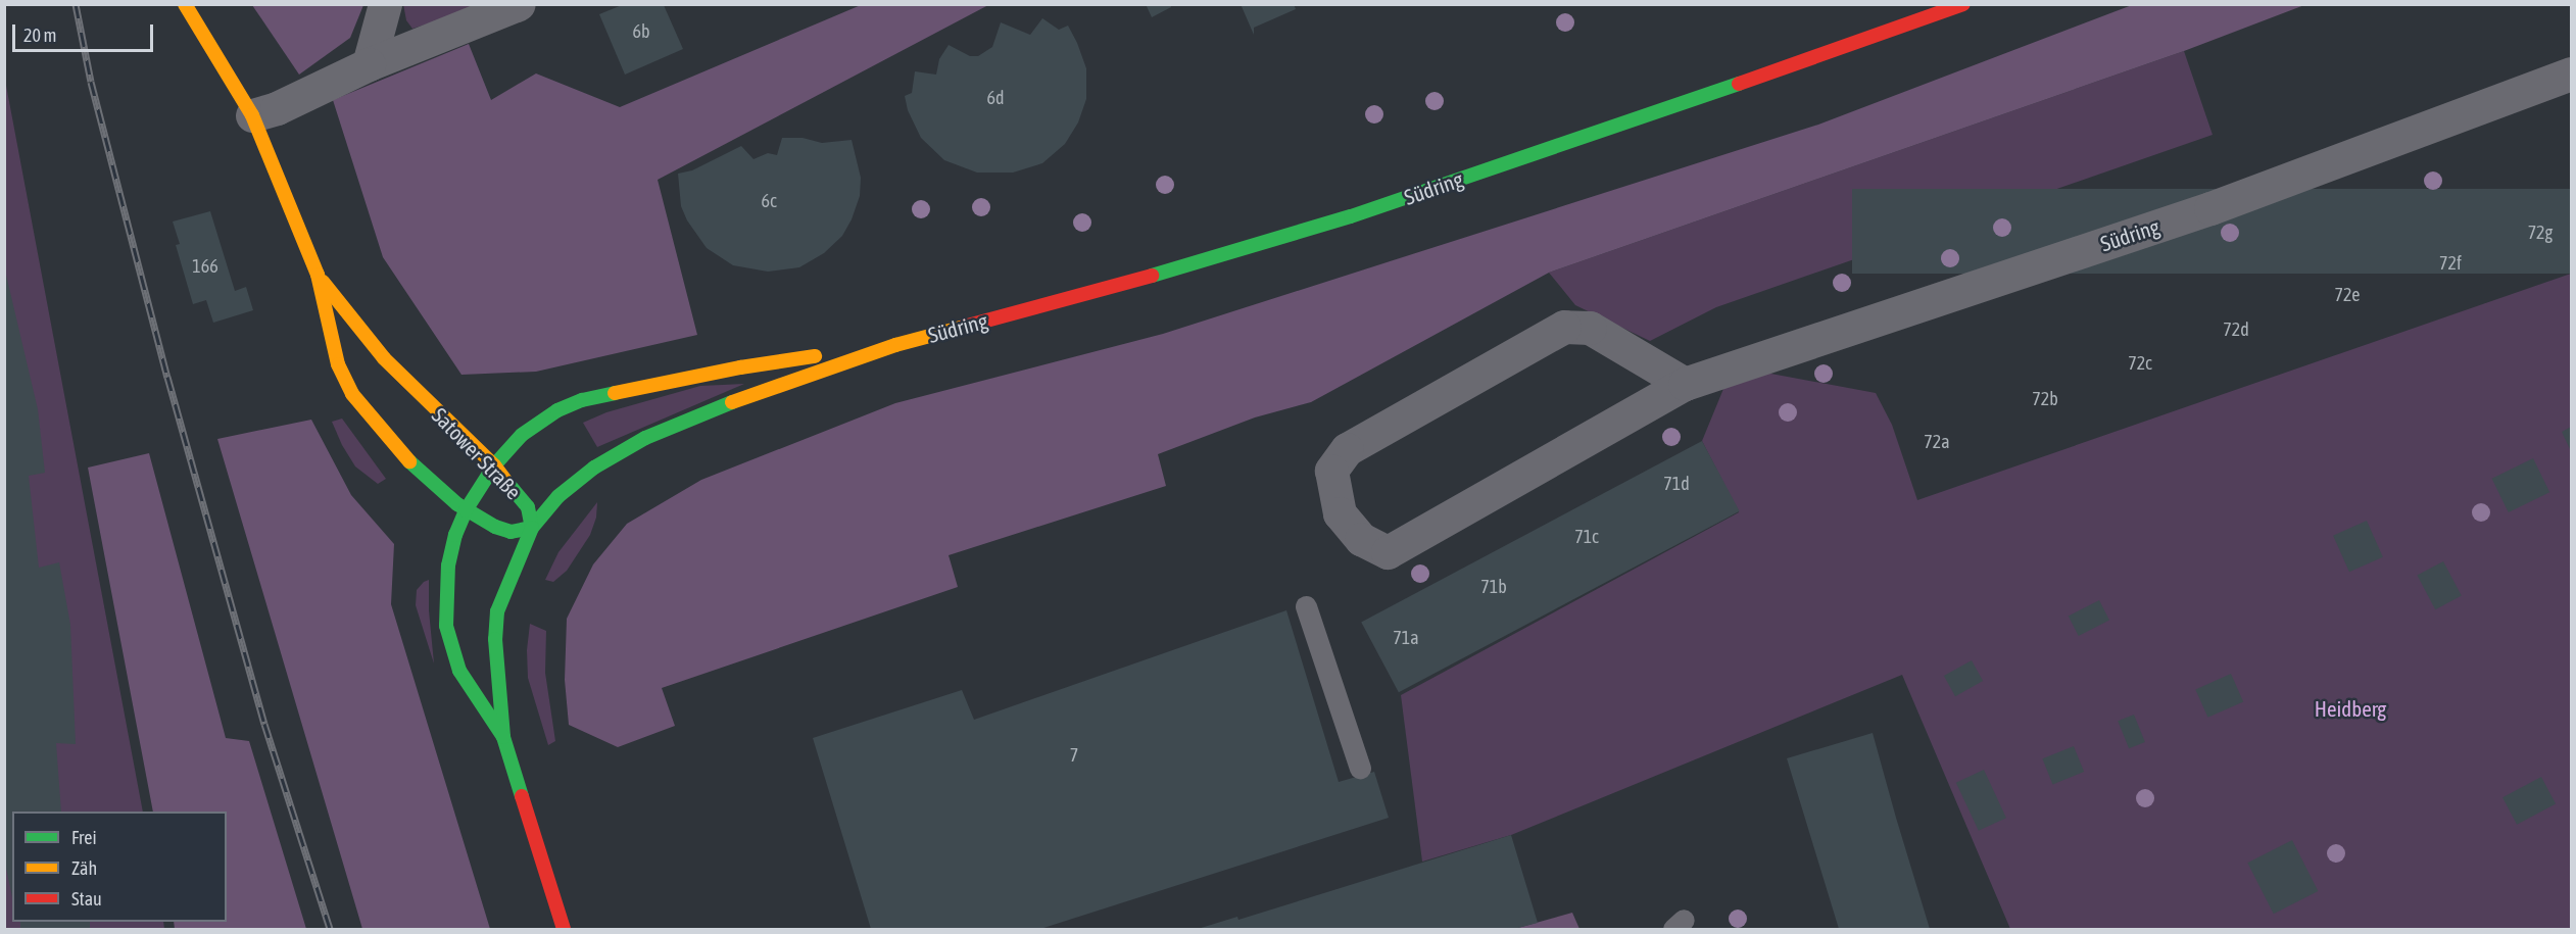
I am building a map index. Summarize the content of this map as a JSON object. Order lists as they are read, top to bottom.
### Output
{
  "streets": {
    "main road": ["Südring", "Satower Straße"]
  },
  "crossings": [
    ["Südring", "Satower Straße"]
  ],
  "parks": ["Heidberg"],
  "house_numbers": [
    "6b",
    "6d",
    "6c",
    "72g",
    "72f",
    "166",
    "72e",
    "72d",
    "72c",
    "72b",
    "72a",
    "71d",
    "71c",
    "71b",
    "71a",
    "7"
  ],
  "legend": ["Frei", "Zäh", "Stau"],
  "scale_bar": "20 m"
}
